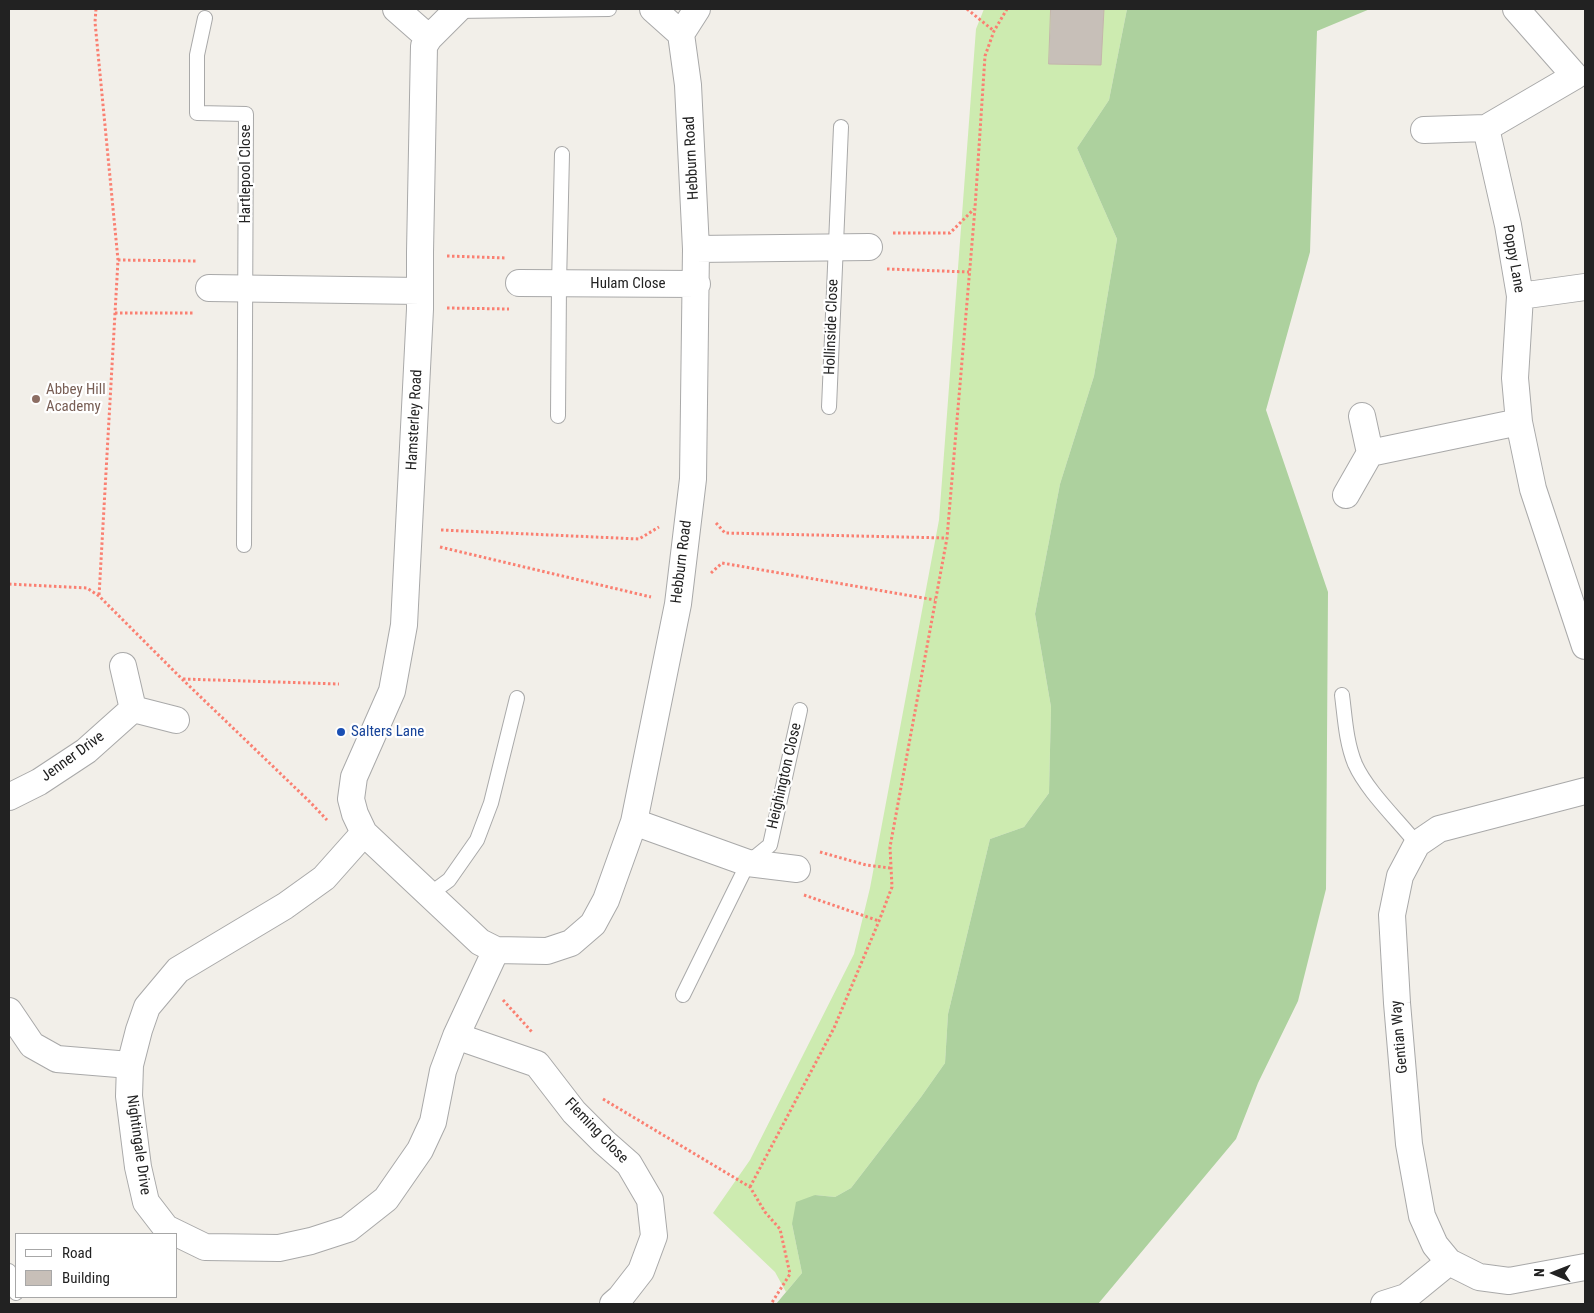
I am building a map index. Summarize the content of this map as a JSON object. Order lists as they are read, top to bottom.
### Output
{
  "streets": {
    "street": [
      "Hebburn Road",
      "Poppy Lane",
      "Hulam Close",
      "Hamsterley Road",
      "Jenner Drive",
      "Gentian Way",
      "Fleming Close",
      "Nightingale Drive"
    ],
    "lane": ["Hartlepool Close", "Hollinside Close", "Heighington Close"]
  },
  "crossings": [
    ["Hebburn Road", "Hulam Close"],
    ["Hebburn Road", "Nightingale Drive"],
    ["Hamsterley Road", "Nightingale Drive"],
    ["Fleming Close", "Nightingale Drive"]
  ],
  "places": ["Abbey Hill Academy", "Salters Lane"],
  "legend": ["Road", "Building"],
  "north": "left"
}
